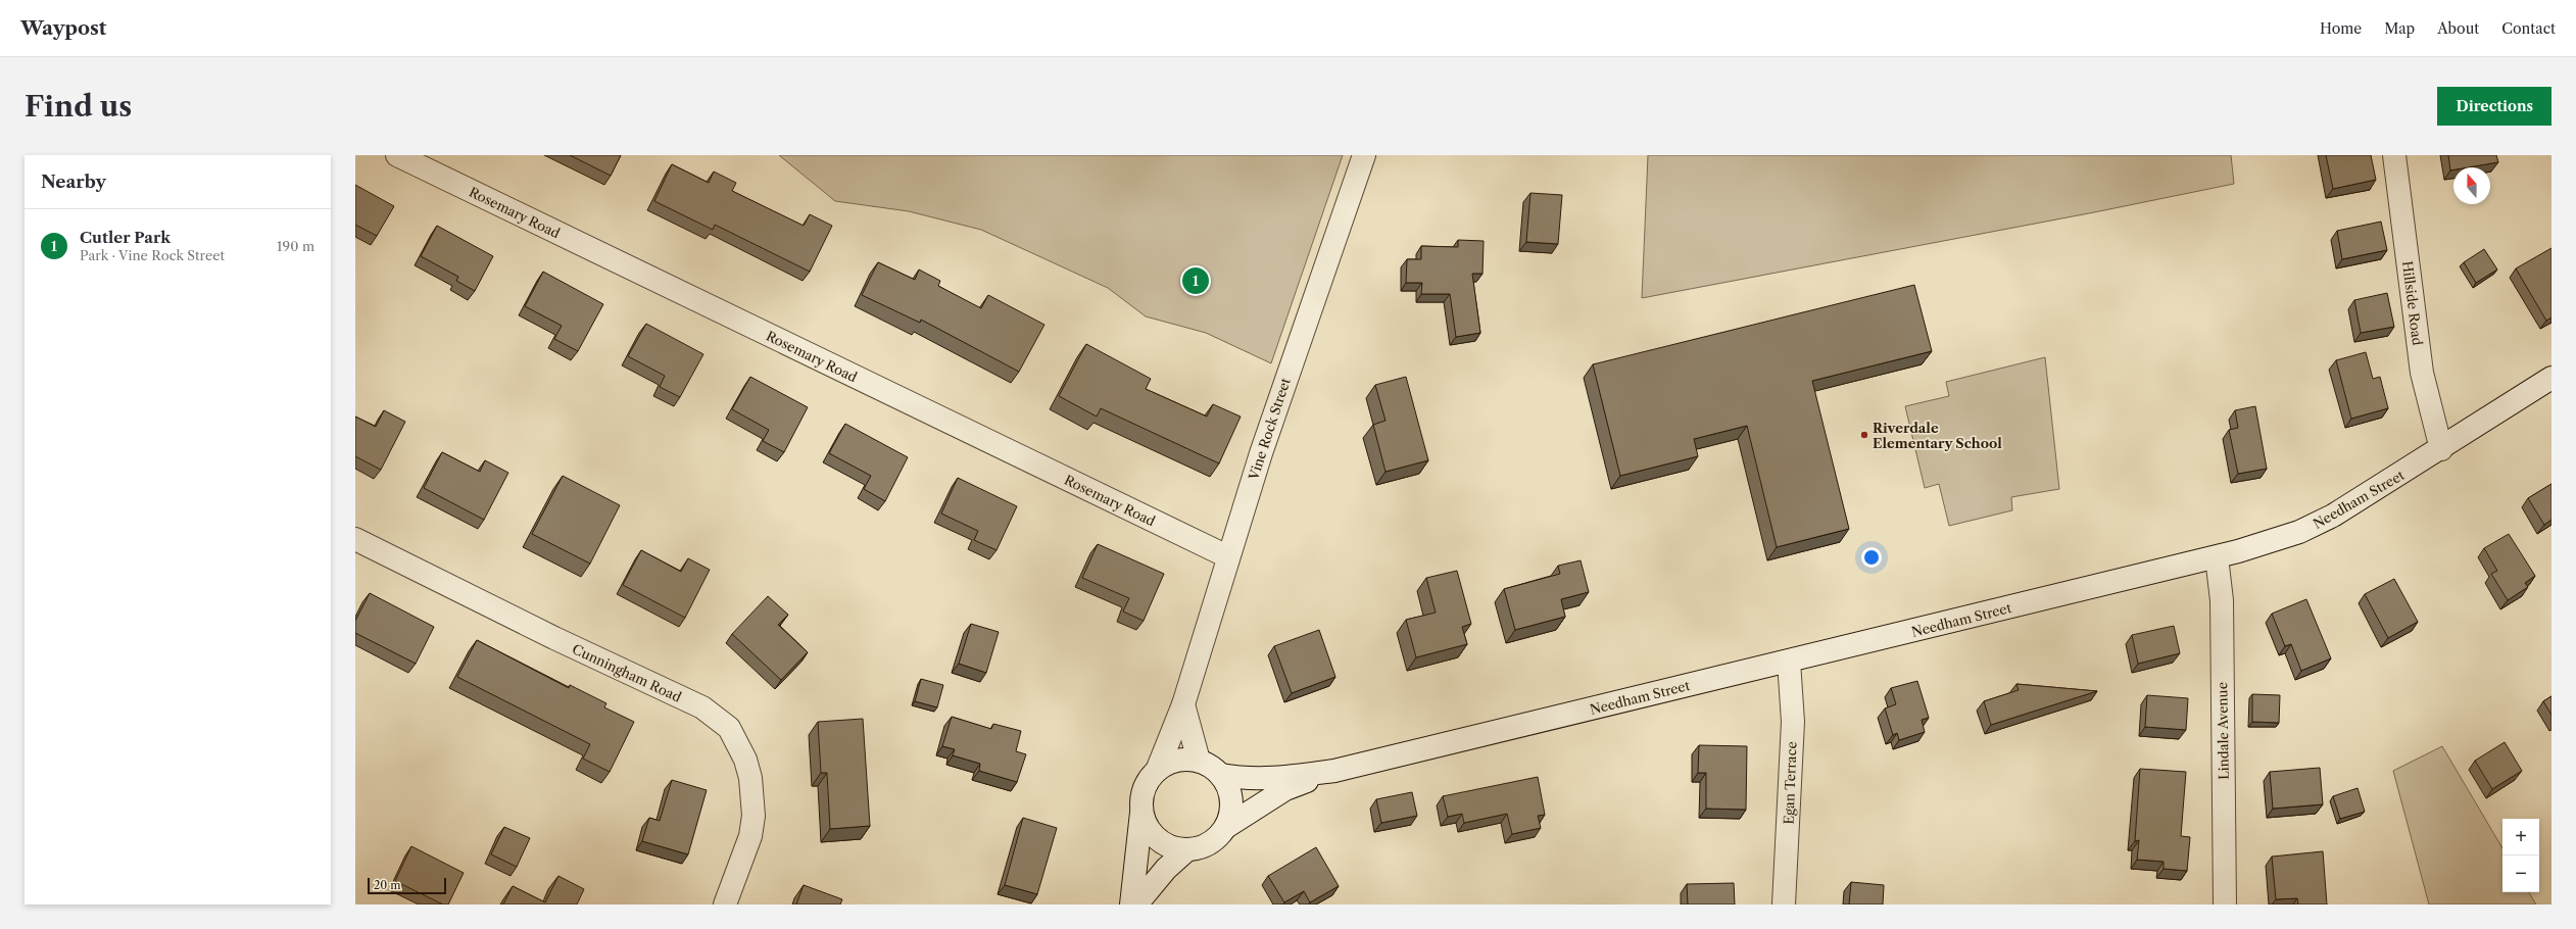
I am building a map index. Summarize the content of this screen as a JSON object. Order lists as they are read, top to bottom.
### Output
{
  "streets": {
    "street": [
      "Rosemary Road",
      "Hillside Road",
      "Vine Rock Street",
      "Needham Street",
      "Cunningham Road",
      "Lindale Avenue",
      "Egan Terrace"
    ]
  },
  "crossings": [
    ["Rosemary Road", "Vine Rock Street"],
    ["Hillside Road", "Needham Street"],
    ["Vine Rock Street", "Needham Street"],
    ["Needham Street", "Lindale Avenue"],
    ["Needham Street", "Egan Terrace"]
  ],
  "places": ["Riverdale Elementary School"],
  "scale_bar": "20 m",
  "north": "top",
  "page": {
    "header": "Waypost",
    "nav": [
      "Home",
      "Map",
      "About",
      "Contact"
    ],
    "buttons": "Directions",
    "title": "Find us",
    "heading": "Nearby",
    "list": [
      {
        "mark": "1",
        "name": "Cutler Park",
        "note": "Park · Vine Rock Street",
        "value": "190 m"
      }
    ],
    "pins": "1",
    "map_buttons": ["+", "−"],
    "scale": "20 m"
  }
}
